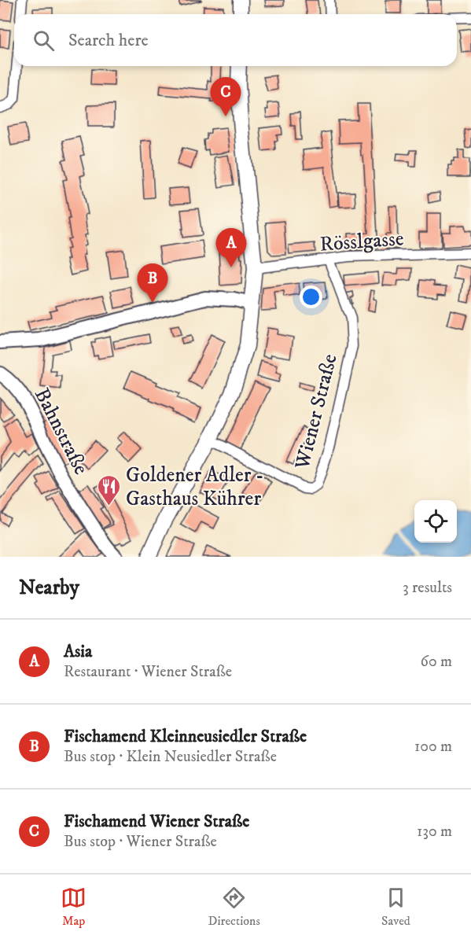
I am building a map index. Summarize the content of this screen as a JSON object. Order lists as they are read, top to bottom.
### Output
{
  "streets": {
    "main road": ["Bahnstraße"],
    "street": ["Rösslgasse", "Wiener Straße"]
  },
  "crossings": [
    ["Rösslgasse", "Wiener Straße"]
  ],
  "places": {
    "restaurant": ["Goldener Adler - Gasthaus Kührer"]
  },
  "page": {
    "search": "Search here",
    "pins": ["C", "A", "B"],
    "heading": ["Nearby", "3 results"],
    "list": [
      {
        "mark": "A",
        "name": "Asia",
        "note": "Restaurant · Wiener Straße",
        "value": "60 m"
      },
      {
        "mark": "B",
        "name": "Fischamend Kleinneusiedler Straße",
        "note": "Bus stop · Klein Neusiedler Straße",
        "value": "100 m"
      },
      {
        "mark": "C",
        "name": "Fischamend Wiener Straße",
        "note": "Bus stop · Wiener Straße",
        "value": "130 m"
      }
    ],
    "nav": ["Map", "Directions", "Saved"]
  }
}
